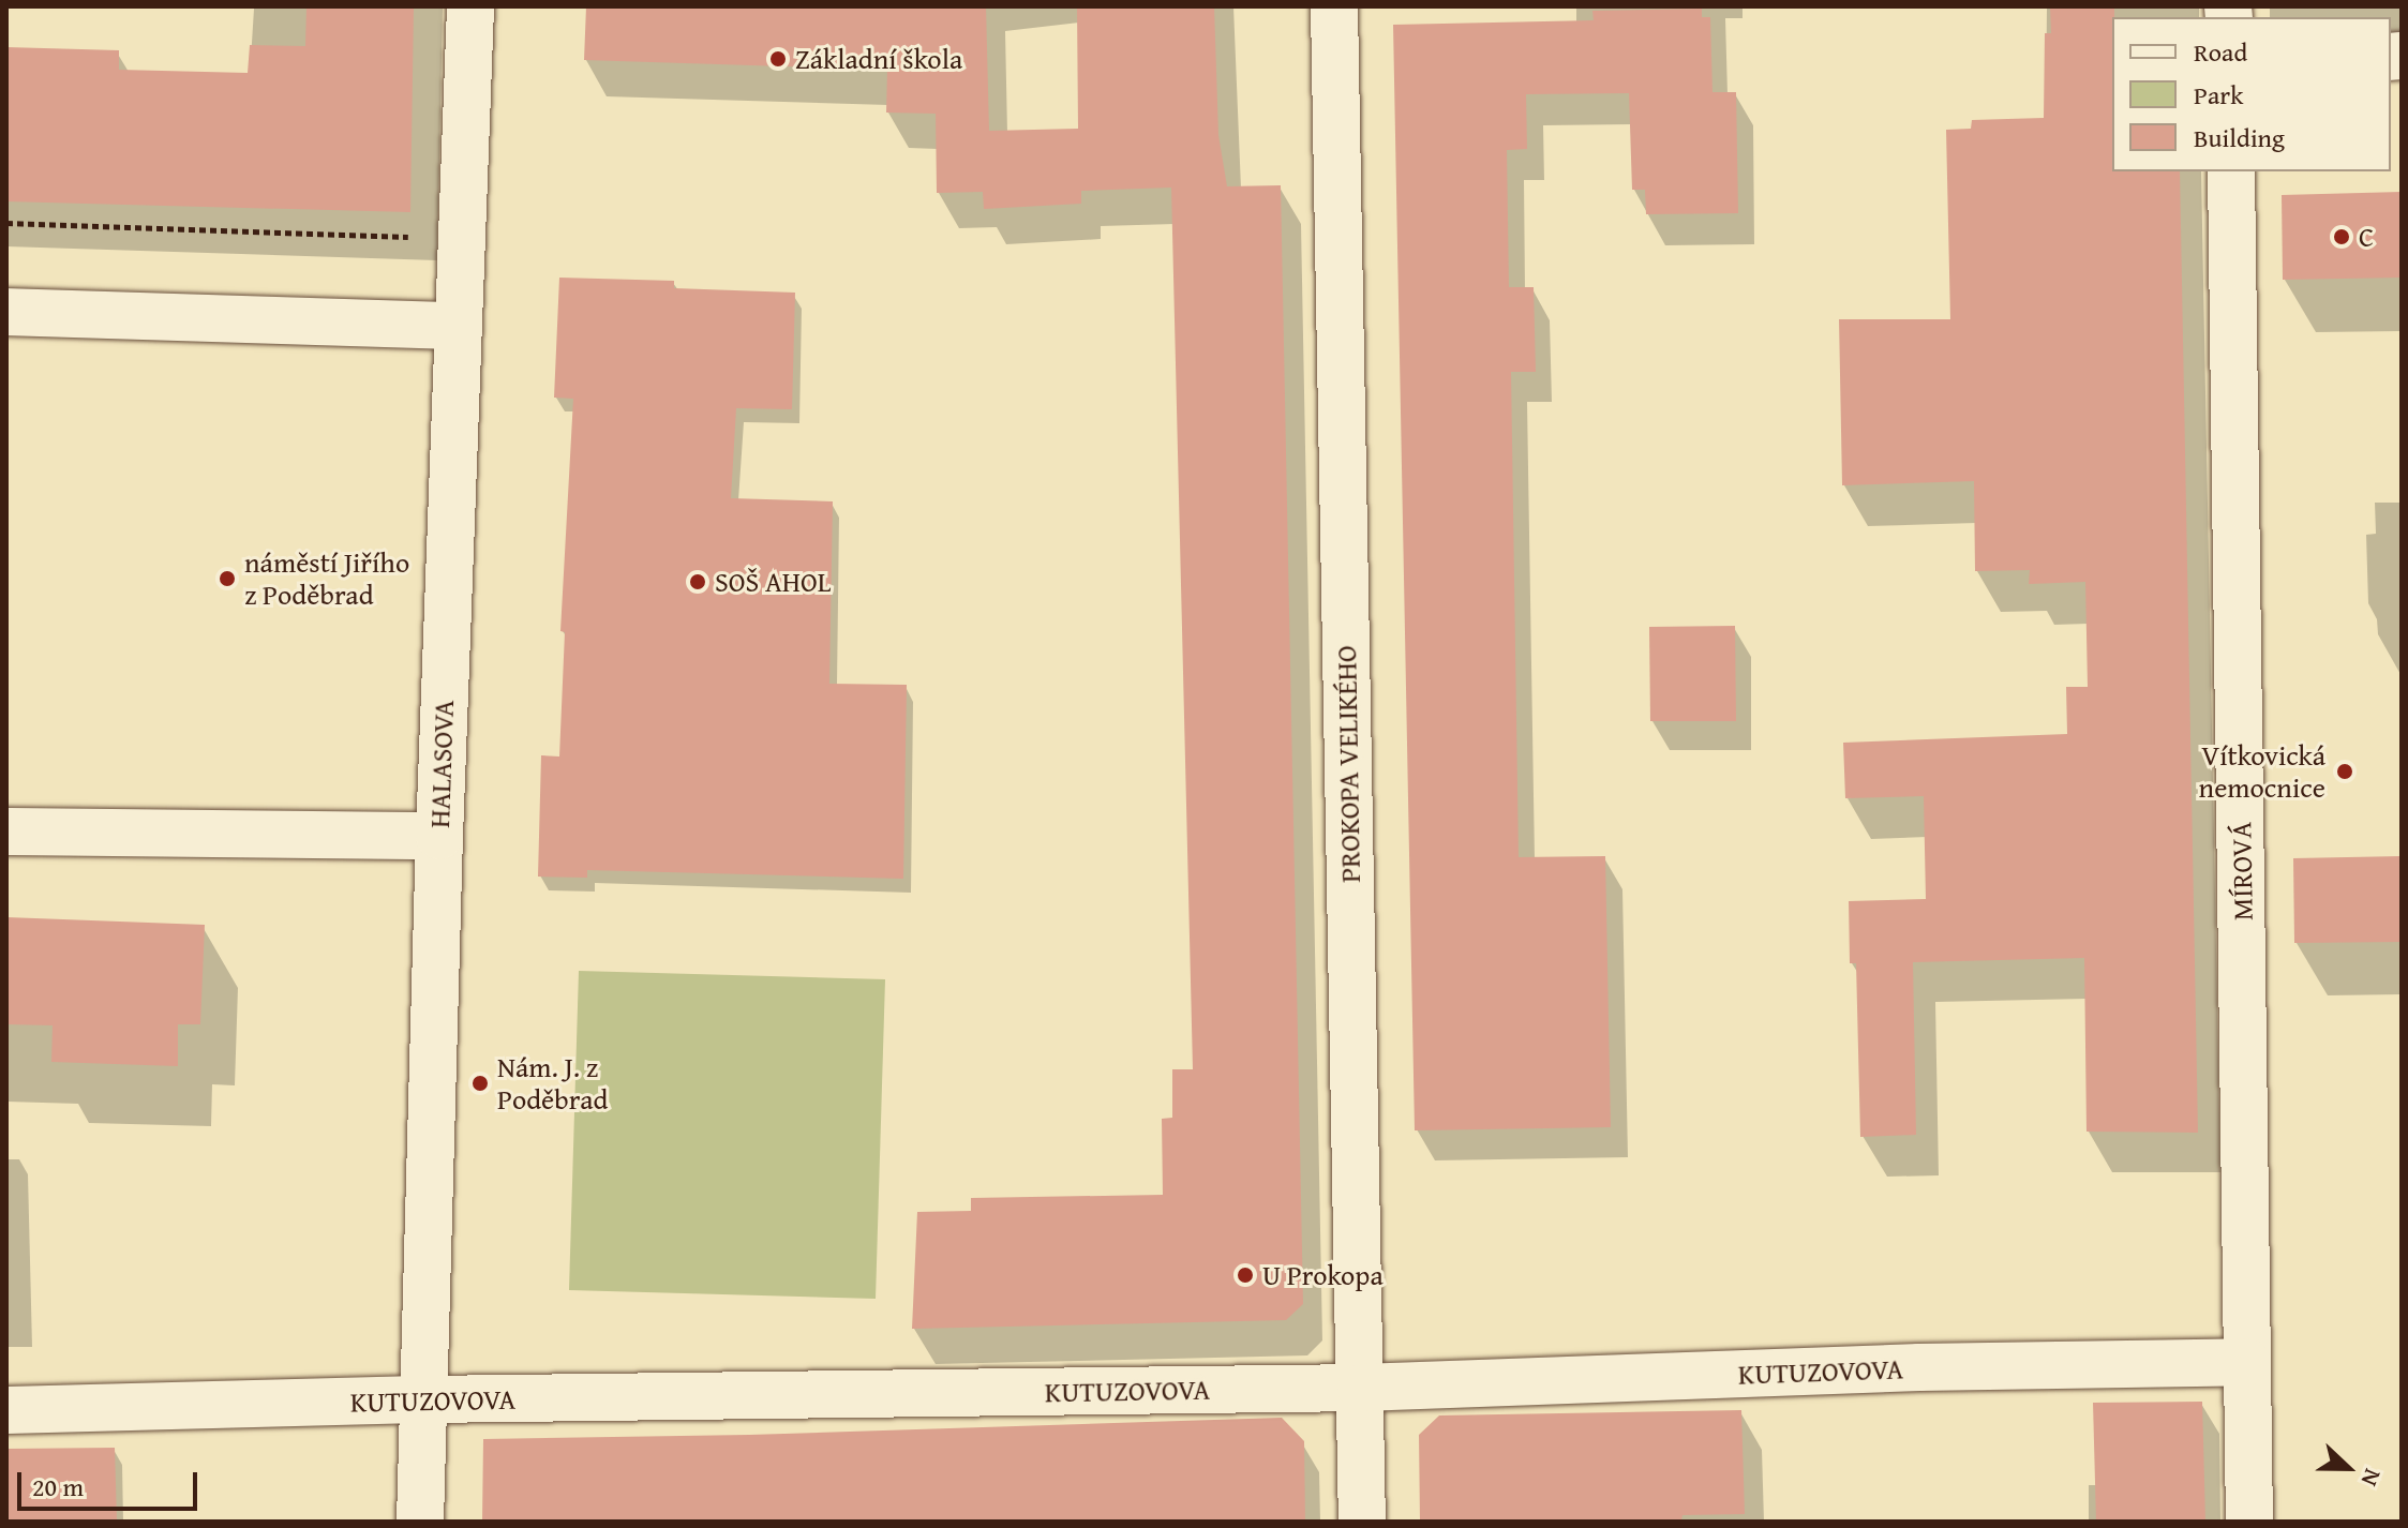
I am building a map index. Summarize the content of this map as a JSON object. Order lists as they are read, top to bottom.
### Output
{
  "streets": {
    "street": [
      "HALASOVA",
      "PROKOPA VELIKÉHO",
      "MÍROVÁ",
      "KUTUZOVOVA"
    ]
  },
  "crossings": [
    ["HALASOVA", "KUTUZOVOVA"],
    ["PROKOPA VELIKÉHO", "KUTUZOVOVA"],
    ["MÍROVÁ", "KUTUZOVOVA"]
  ],
  "places": [
    "Základní škola",
    "C",
    "náměstí Jiřího z Poděbrad",
    "SOŠ AHOL",
    "Vítkovická nemocnice",
    "Nám. J. z Poděbrad",
    "U Prokopa"
  ],
  "legend": ["Road", "Park", "Building"],
  "scale_bar": "20 m",
  "north": "right"
}
